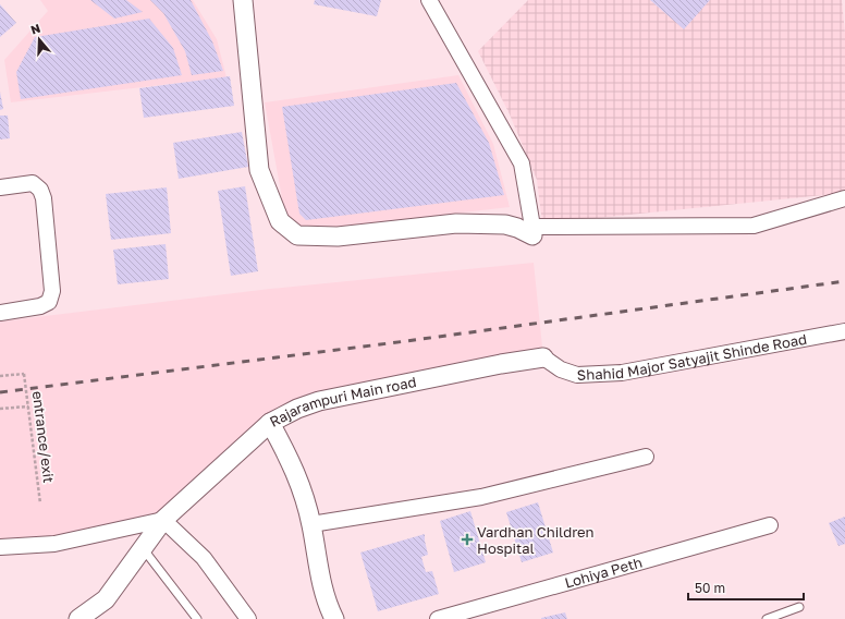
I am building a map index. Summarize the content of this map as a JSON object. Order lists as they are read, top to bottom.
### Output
{
  "streets": {
    "street": ["Shahid Major Satyajit Shinde Road", "Rajarampuri Main road", "Lohiya Peth"],
    "path": ["entrance/exit"]
  },
  "crossings": [
    ["Shahid Major Satyajit Shinde Road", "Rajarampuri Main road"]
  ],
  "places": {
    "health": ["Vardhan Children Hospital"]
  },
  "scale_bar": "50 m",
  "north": "top"
}
